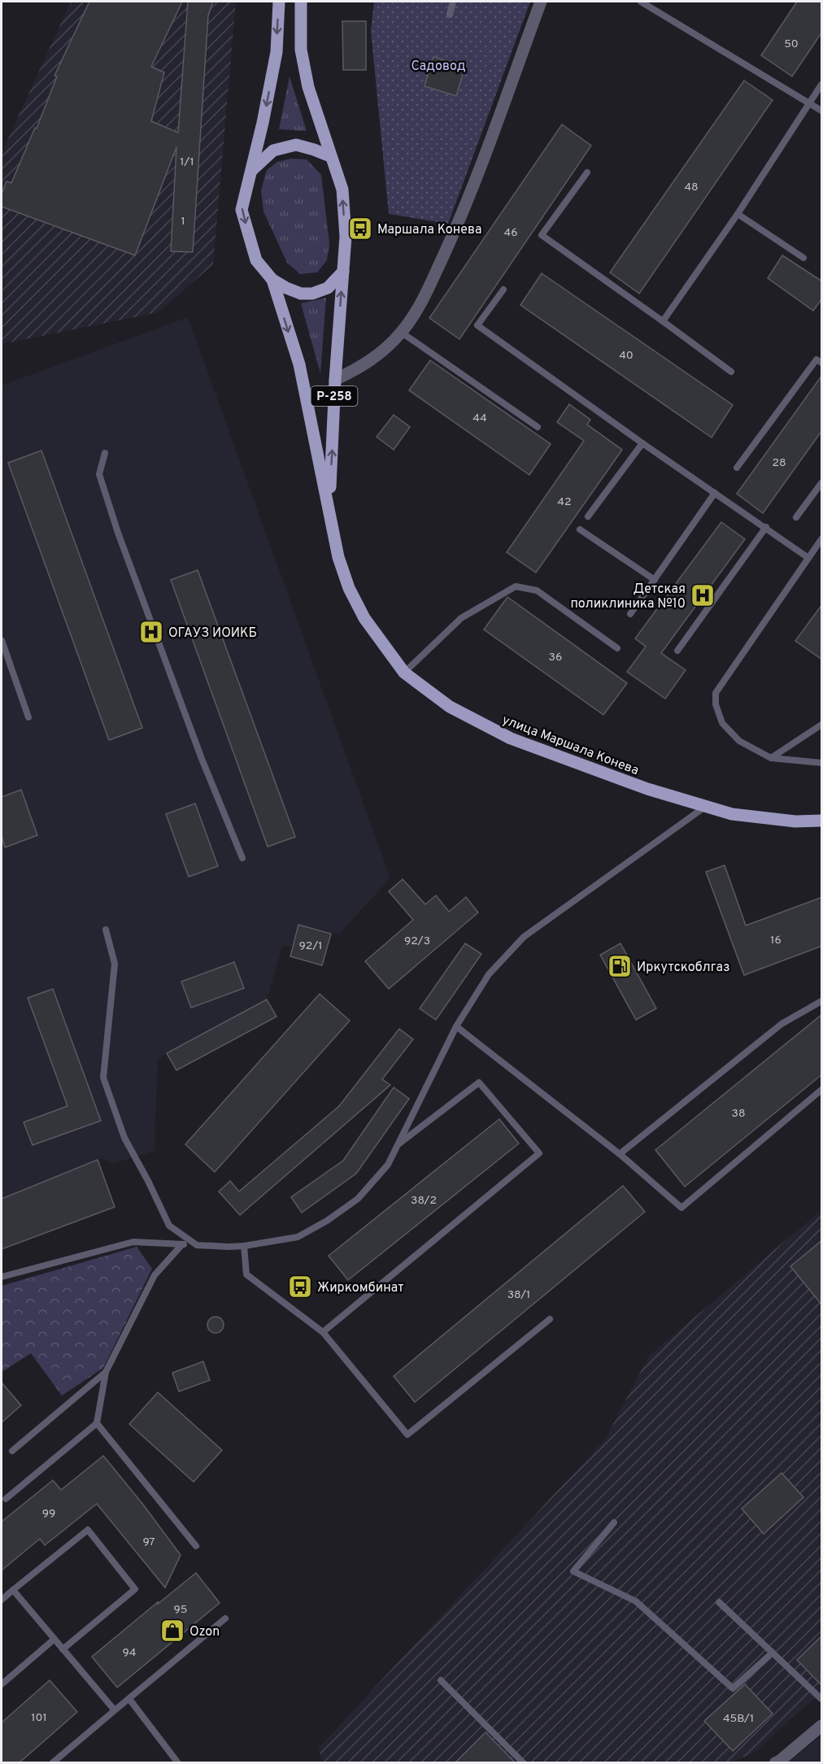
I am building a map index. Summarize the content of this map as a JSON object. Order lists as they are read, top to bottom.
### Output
{
  "streets": {
    "main road": ["Р-258", "улица Маршала Конева"]
  },
  "crossings": [
    ["Р-258", "улица Маршала Конева"]
  ],
  "parks": ["Садовод"],
  "places": {
    "bus stop": ["Маршала Конева", "Жиркомбинат"],
    "hospital": ["Детская поликлиника №10", "ОГАУЗ ИОИКБ"],
    "fuel station": ["Иркутскоблгаз"],
    "shop": ["Ozon"]
  },
  "house_numbers": [
    "50",
    "1/1",
    "48",
    "1",
    "46",
    "40",
    "44",
    "28",
    "42",
    "36",
    "16",
    "92/3",
    "92/1",
    "38",
    "38/2",
    "38/1",
    "99",
    "97",
    "95",
    "94",
    "101",
    "45В/1"
  ]
}
